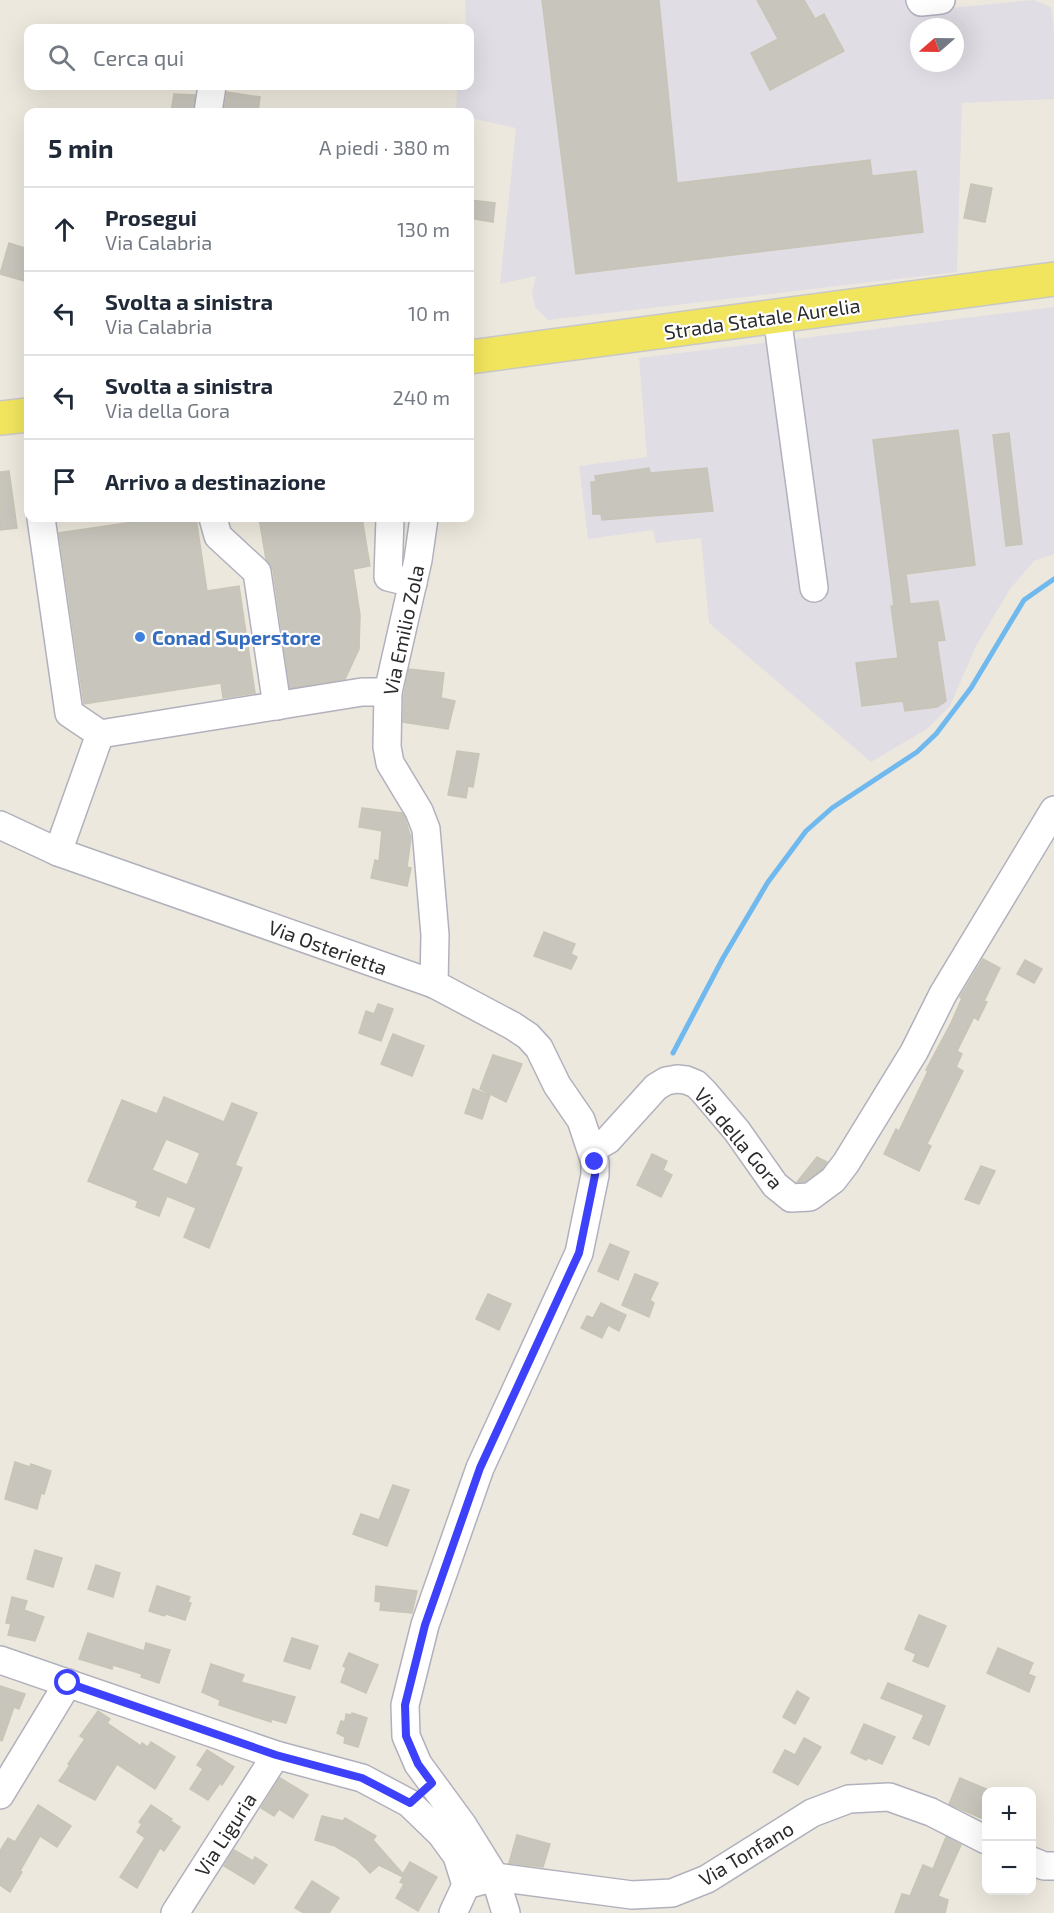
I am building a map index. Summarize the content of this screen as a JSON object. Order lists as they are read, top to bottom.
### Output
{
  "streets": {
    "main road": ["Strada Statale Aurelia"],
    "street": [
      "Via Emilio Zola",
      "Via Osterietta",
      "Via della Gora",
      "Via Liguria",
      "Via Tonfano"
    ]
  },
  "crossings": [
    ["Via Emilio Zola", "Via Osterietta"],
    ["Via Osterietta", "Via della Gora"]
  ],
  "places": ["Conad Superstore"],
  "north": "left",
  "page": {
    "search": "Cerca qui",
    "heading": ["5 min", "A piedi · 380 m"],
    "list": [
      ["Prosegui", "Via Calabria", "130 m"],
      ["Svolta a sinistra", "Via Calabria", "10 m"],
      ["Svolta a sinistra", "Via della Gora", "240 m"],
      "Arrivo a destinazione"
    ],
    "map_buttons": ["+", "−"]
  }
}
